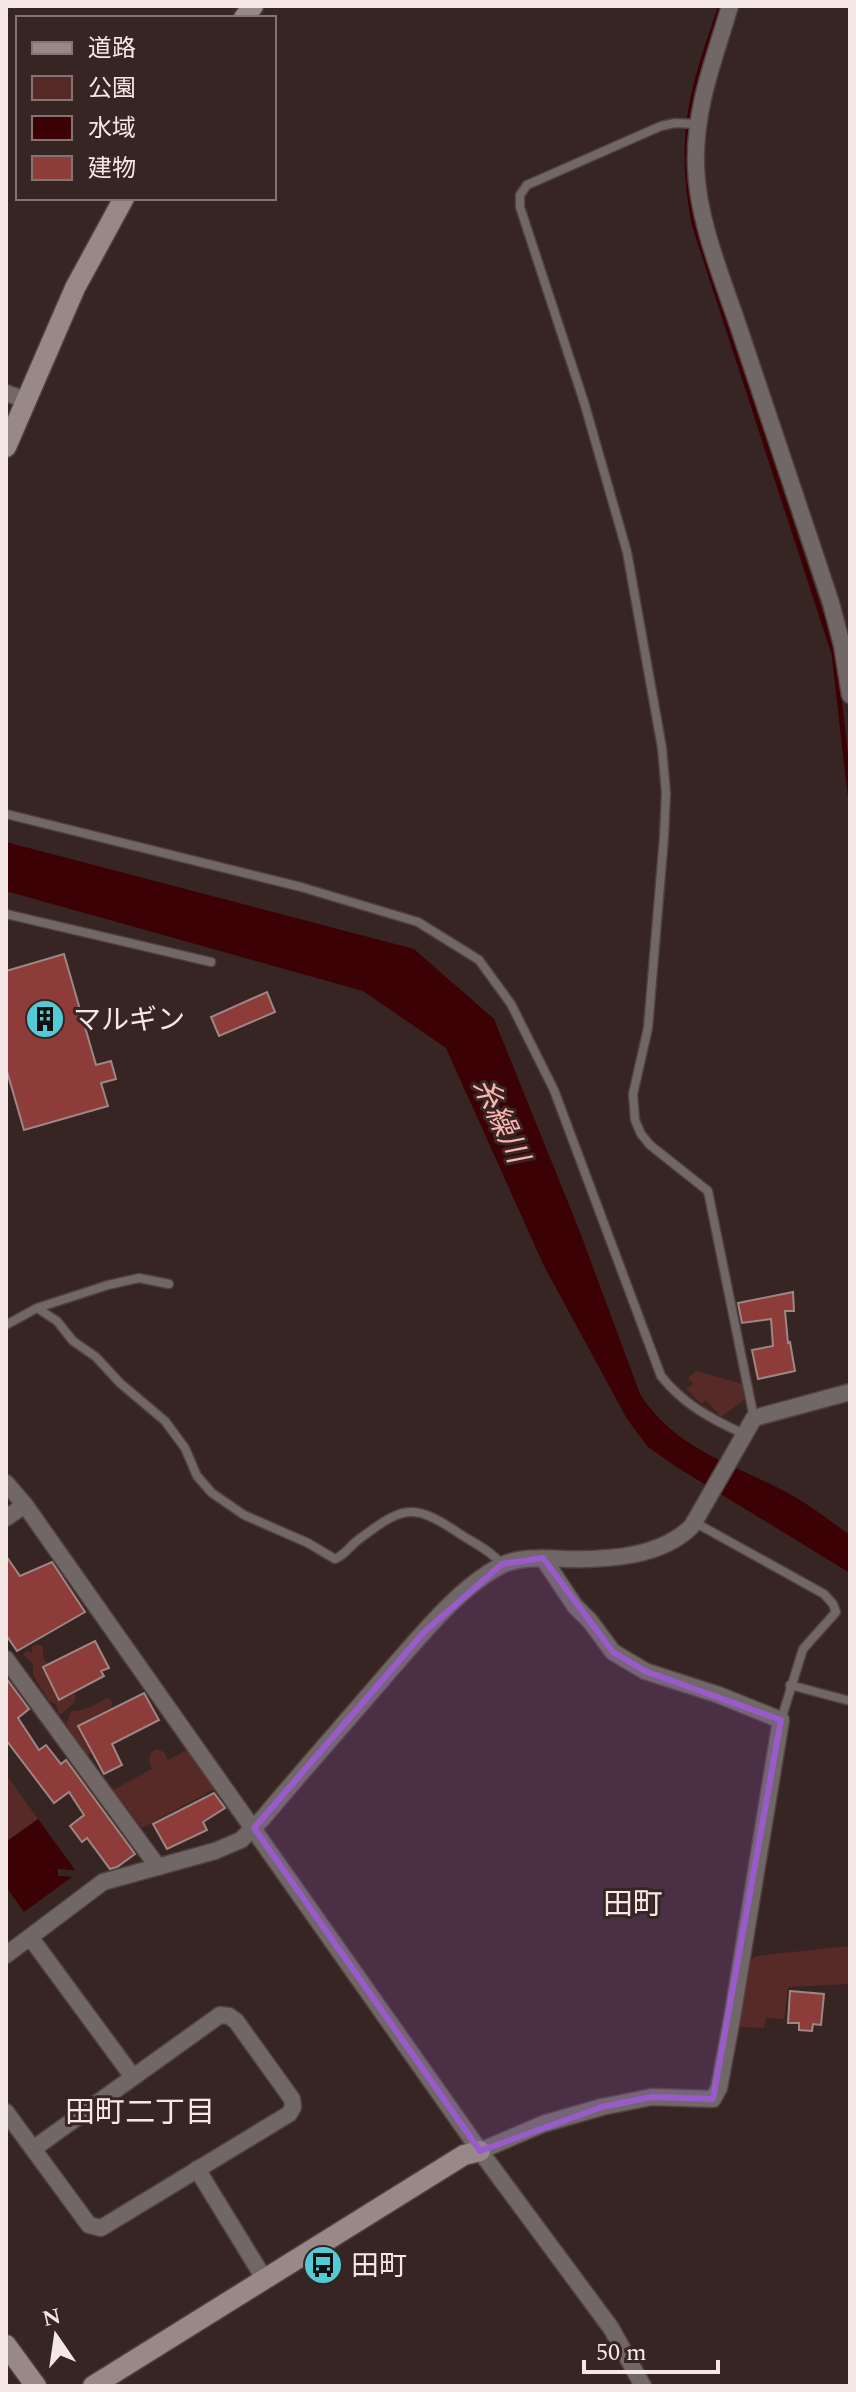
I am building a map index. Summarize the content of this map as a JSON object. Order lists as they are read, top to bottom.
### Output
{
  "districts": ["田町", "田町二丁目"],
  "water": ["糸繰川"],
  "places": {
    "building": ["マルギン"],
    "bus stop": ["田町"]
  },
  "legend": [
    "道路",
    "公園",
    "水域",
    "建物"
  ],
  "scale_bar": "50 m",
  "north": "top"
}
